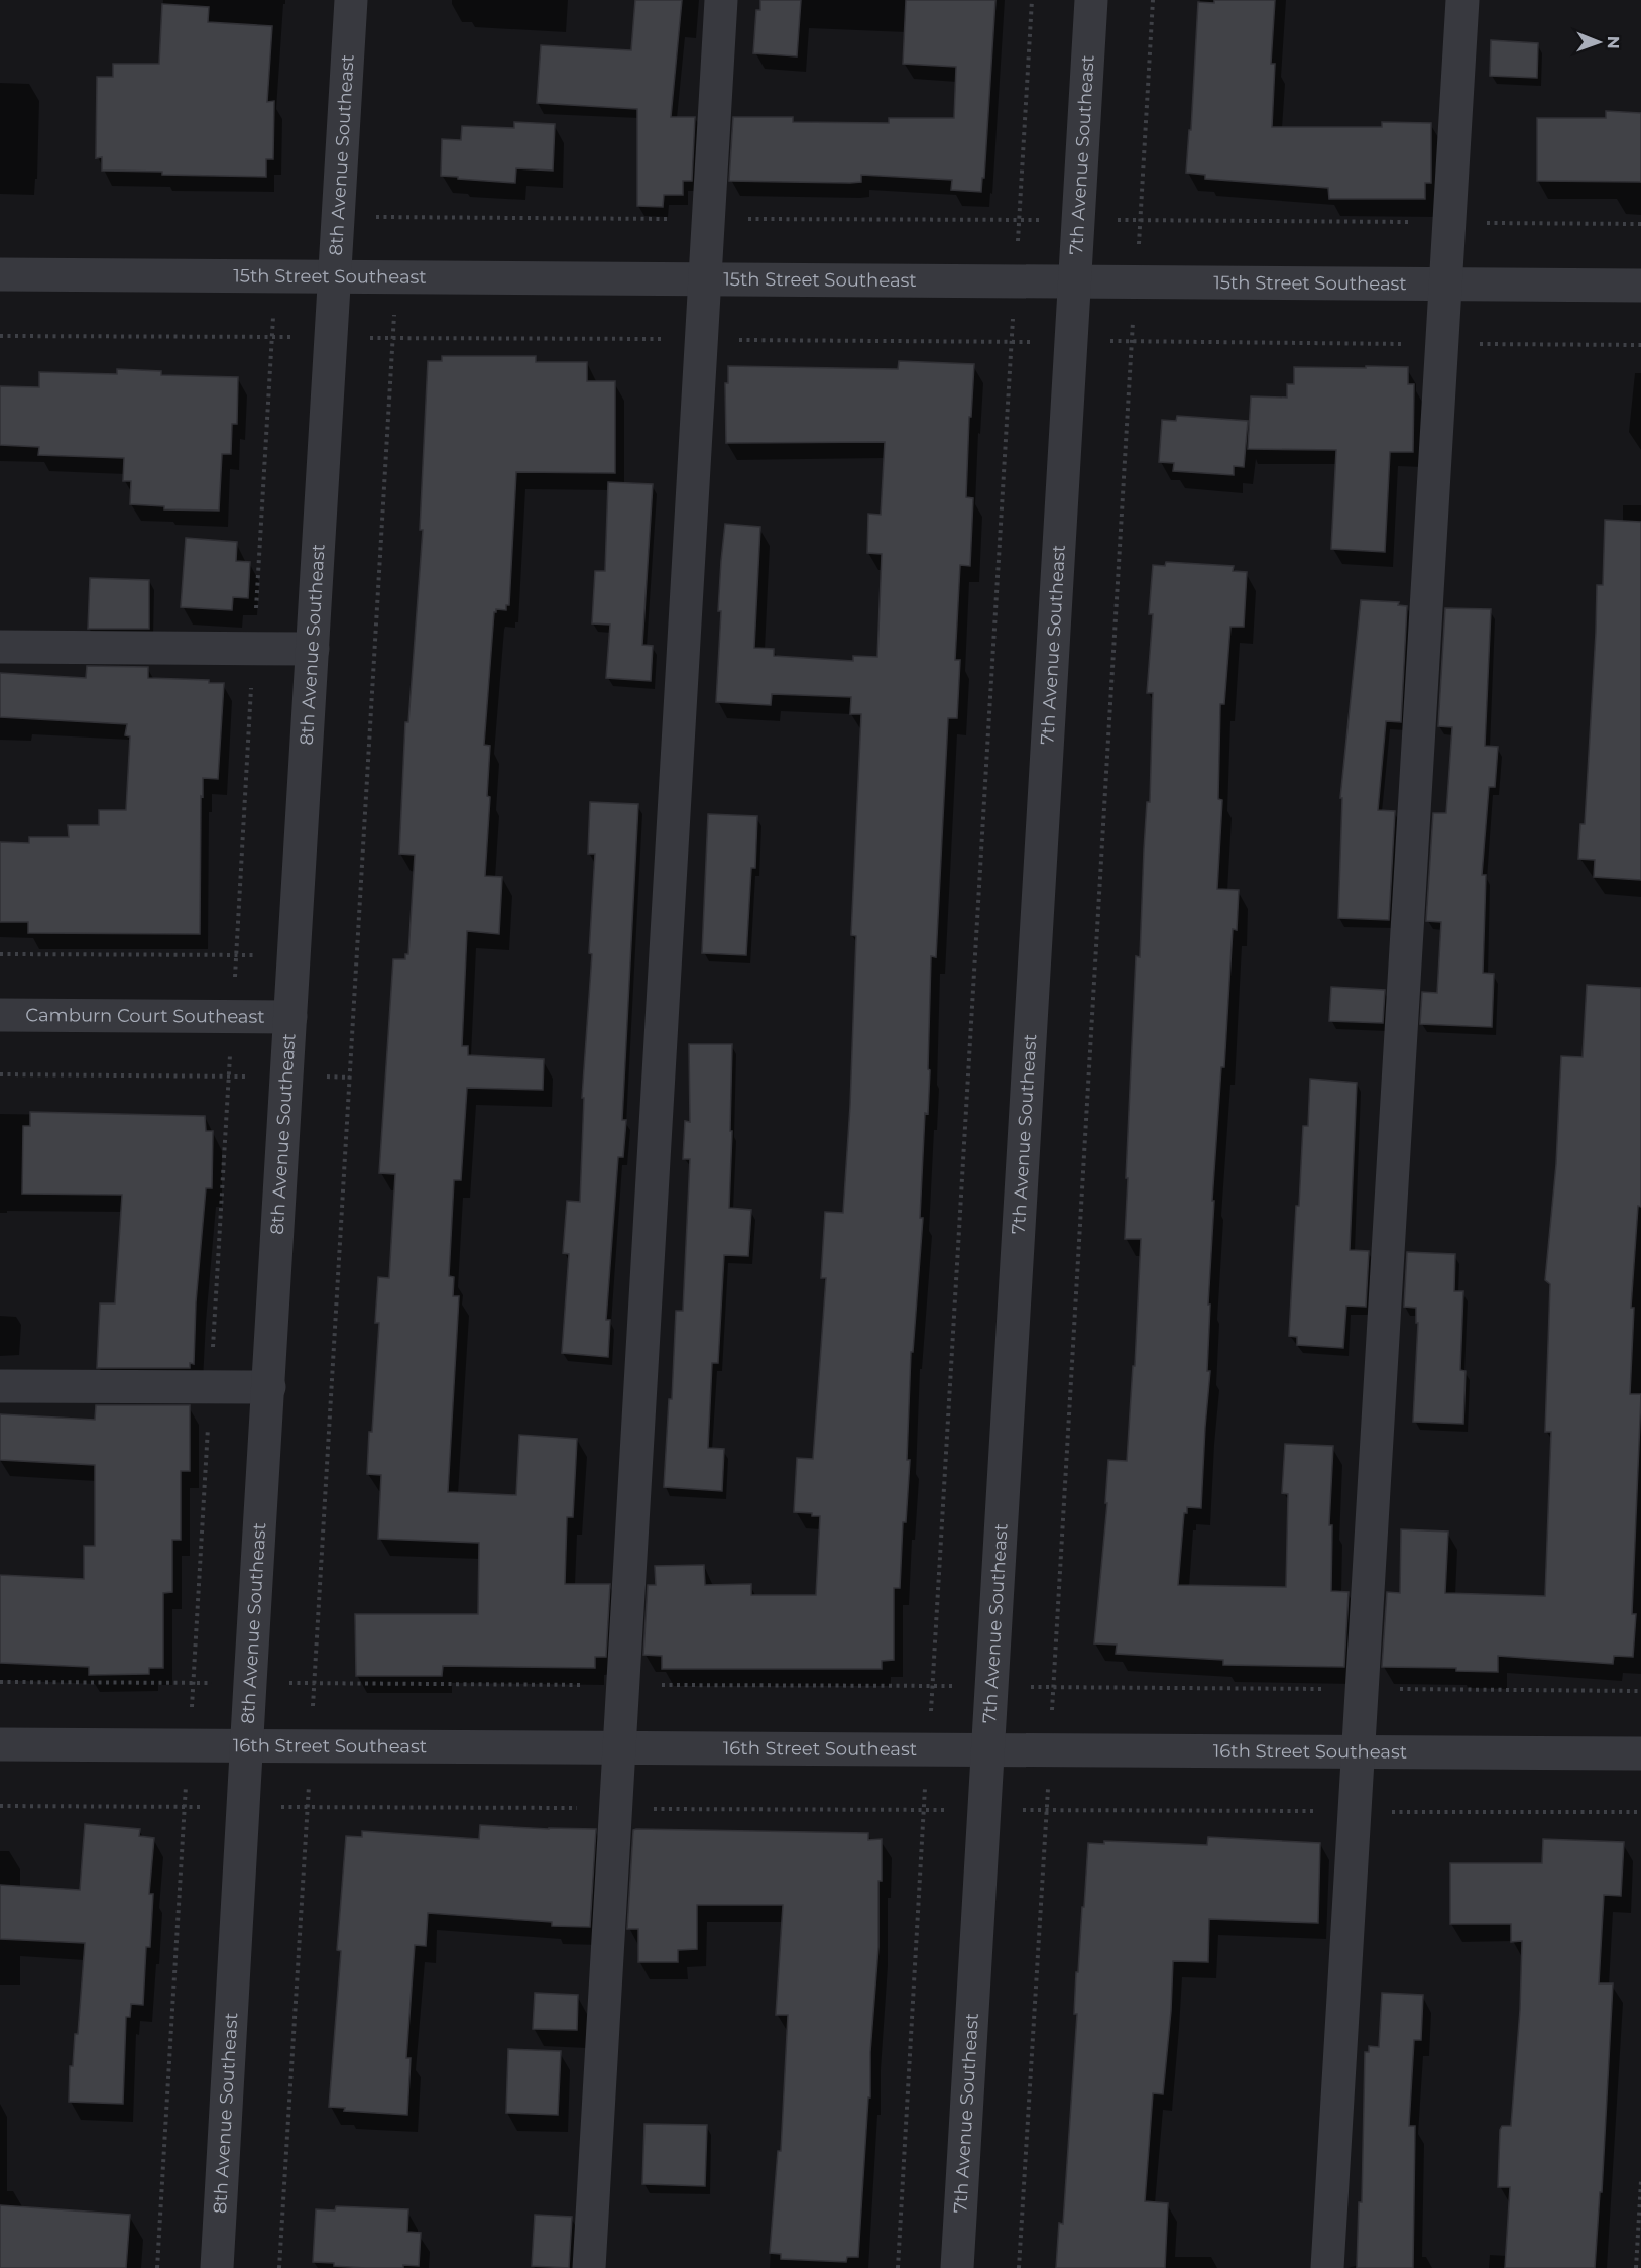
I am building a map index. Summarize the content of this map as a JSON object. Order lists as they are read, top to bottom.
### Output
{
  "streets": {
    "street": [
      "8th Avenue Southeast",
      "7th Avenue Southeast",
      "15th Street Southeast",
      "Camburn Court Southeast",
      "16th Street Southeast"
    ]
  },
  "crossings": [
    ["8th Avenue Southeast", "15th Street Southeast"],
    ["8th Avenue Southeast", "Camburn Court Southeast"],
    ["8th Avenue Southeast", "16th Street Southeast"],
    ["7th Avenue Southeast", "15th Street Southeast"],
    ["7th Avenue Southeast", "16th Street Southeast"]
  ],
  "north": "right"
}
